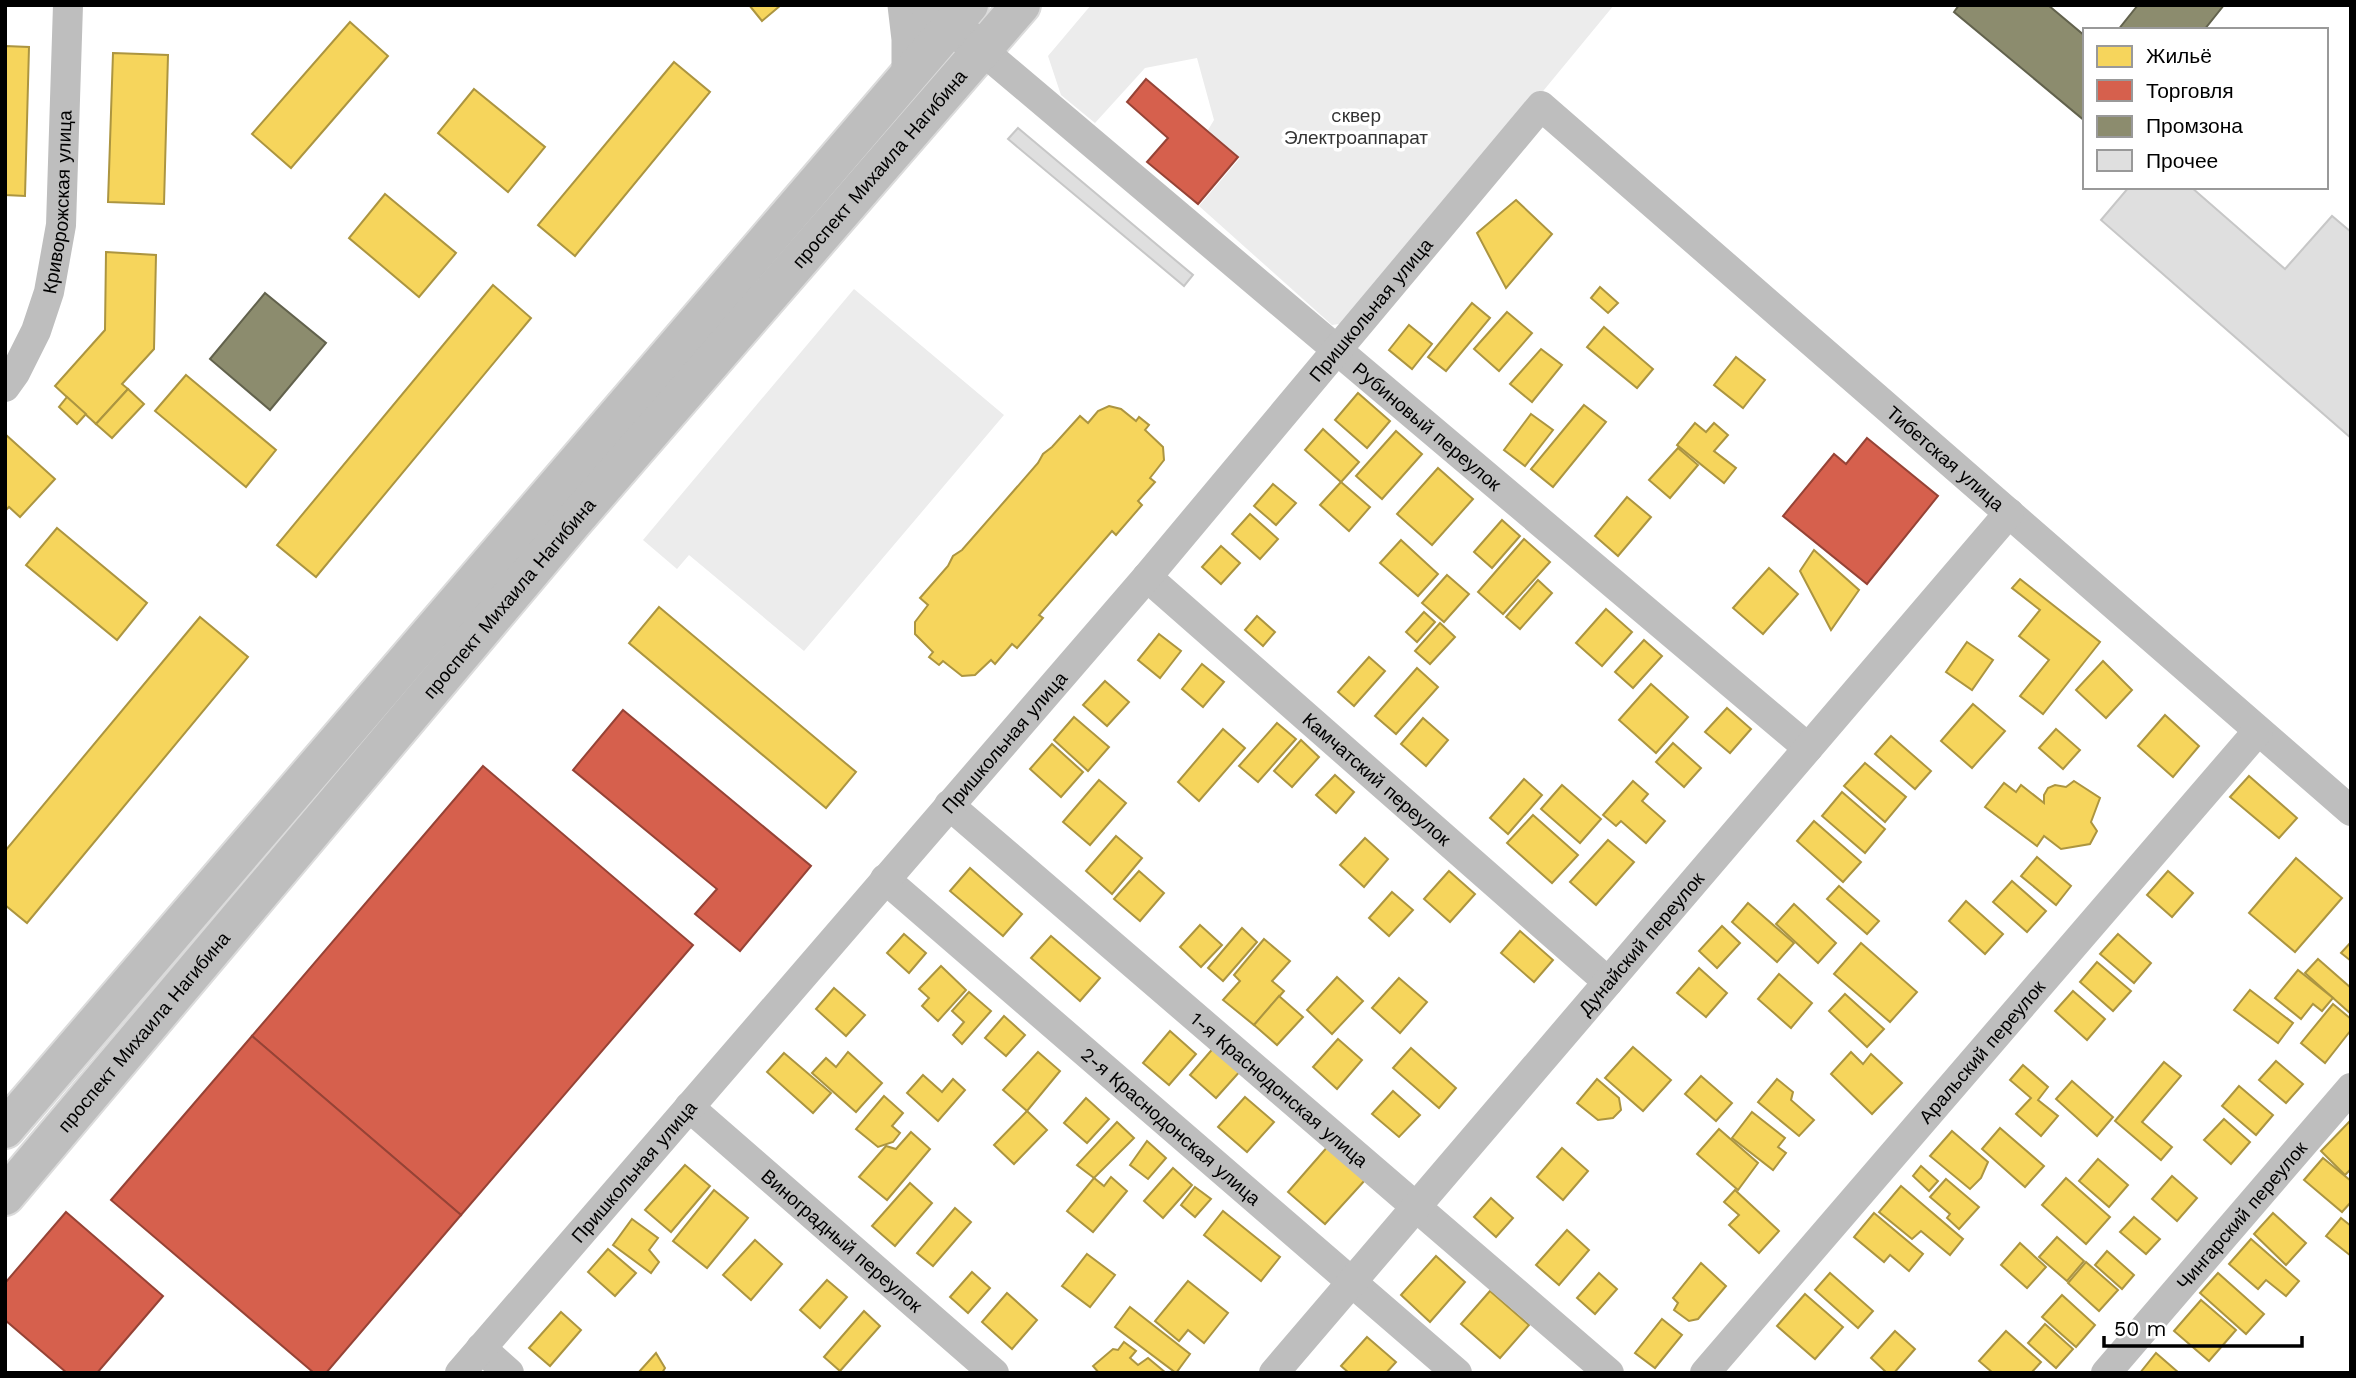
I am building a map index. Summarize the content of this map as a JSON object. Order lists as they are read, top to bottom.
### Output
{
  "streets": {
    "main road": ["проспект Михаила Нагибина"],
    "street": [
      "Криворожская улица",
      "Пришкольная улица",
      "Рубиновый переулок",
      "Тибетская улица",
      "Камчатский переулок",
      "Дунайский переулок",
      "Аральский переулок",
      "1-я Краснодонская улица",
      "2-я Краснодонская улица",
      "Чингарский переулок",
      "Виноградный переулок"
    ]
  },
  "crossings": [
    ["проспект Михаила Нагибина", "Рубиновый переулок"],
    ["Пришкольная улица", "Рубиновый переулок"],
    ["Пришкольная улица", "Тибетская улица"],
    ["Пришкольная улица", "Камчатский переулок"],
    ["Пришкольная улица", "1-я Краснодонская улица"],
    ["Пришкольная улица", "2-я Краснодонская улица"],
    ["Пришкольная улица", "Виноградный переулок"],
    ["Рубиновый переулок", "Дунайский переулок"],
    ["Тибетская улица", "Дунайский переулок"],
    ["Тибетская улица", "Аральский переулок"],
    ["Камчатский переулок", "Дунайский переулок"],
    ["Дунайский переулок", "1-я Краснодонская улица"],
    ["Дунайский переулок", "2-я Краснодонская улица"]
  ],
  "parks": ["cквер Электроаппарат"],
  "legend": [
    "Жильё",
    "Торговля",
    "Промзона",
    "Прочее"
  ],
  "scale_bar": "50 m"
}
